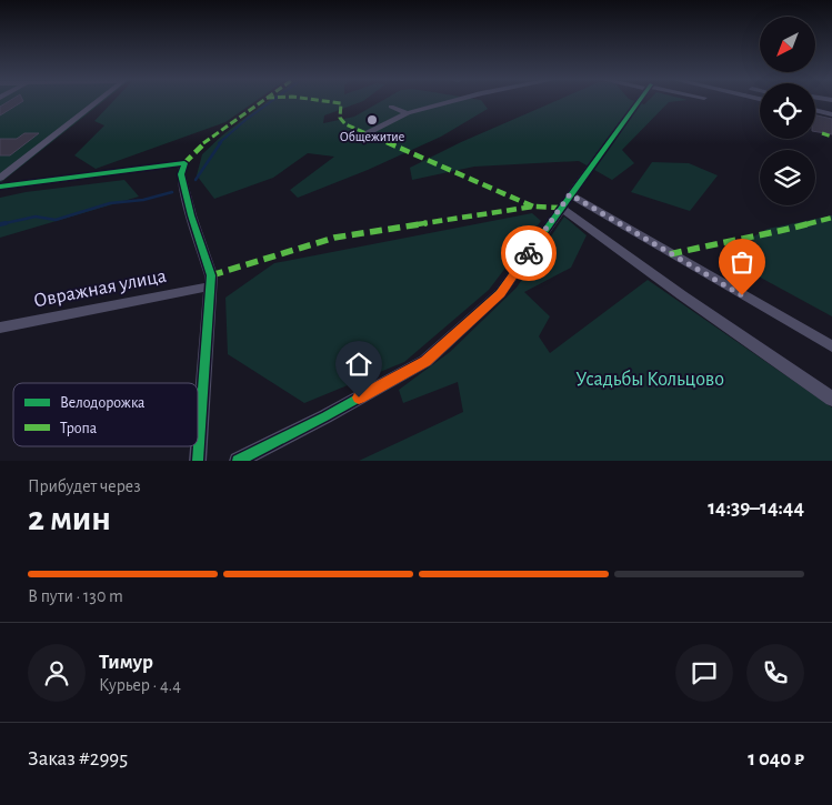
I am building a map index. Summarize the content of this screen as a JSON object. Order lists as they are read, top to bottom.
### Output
{
  "streets": {
    "street": ["Овражная улица"]
  },
  "parks": ["Усадьбы Кольцово"],
  "places": ["Общежитие"],
  "legend": ["Велодорожка", "Тропа"],
  "north": "bottom left",
  "page": {
    "heading": ["2 мин", "Прибудет через", "14:39–14:44"],
    "panel": [
      "Тимур",
      "Курьер · 4.4",
      "Заказ #2995",
      "1 040 ₽"
    ],
    "bar": "В пути · 130 m"
  }
}
